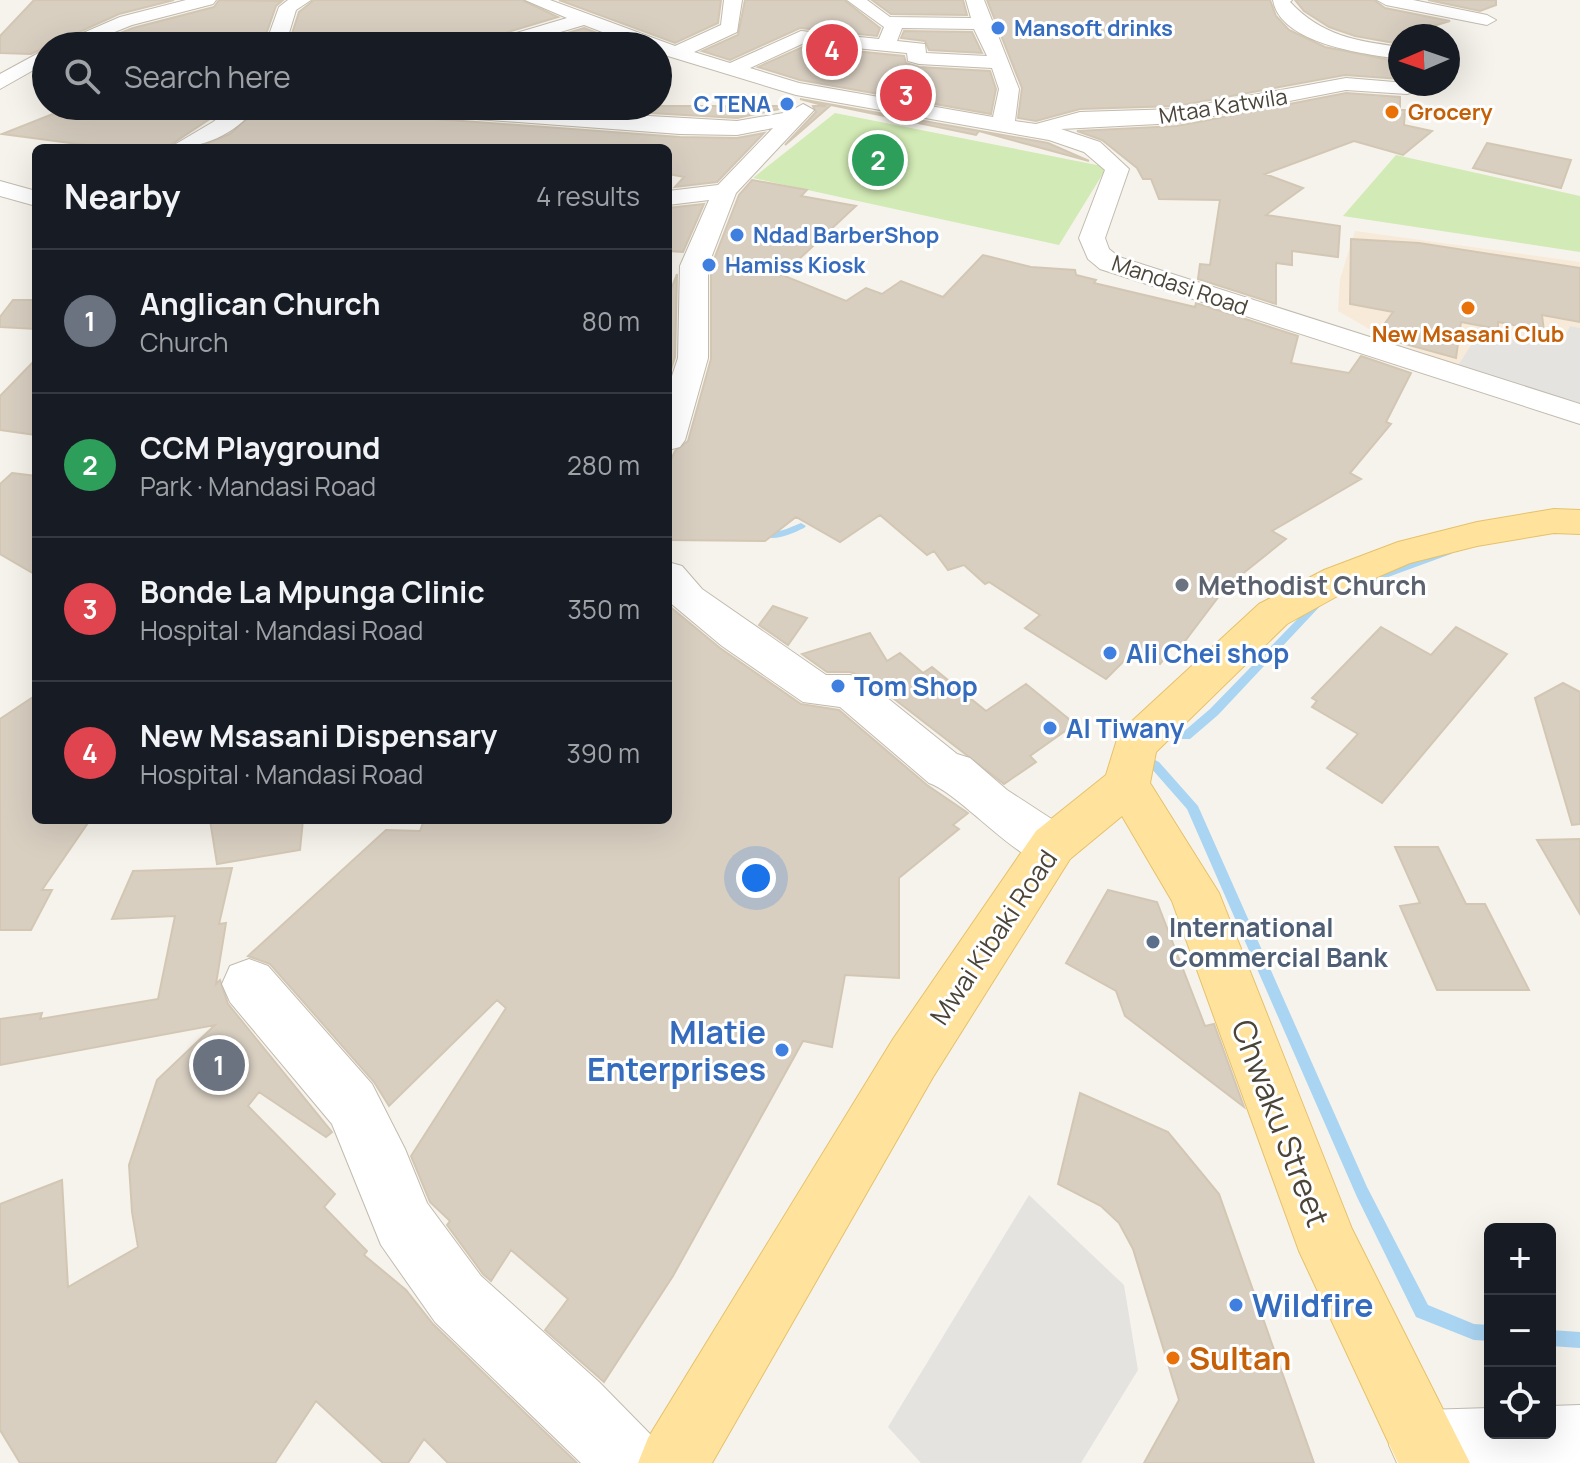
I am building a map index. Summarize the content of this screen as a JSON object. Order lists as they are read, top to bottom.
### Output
{
  "streets": {
    "main road": ["Mwai Kibaki Road", "Chwaku Street"],
    "street": ["Mtaa Katwila", "Mandasi Road"]
  },
  "crossings": [
    ["Mtaa Katwila", "Mandasi Road"],
    ["Mwai Kibaki Road", "Chwaku Street"]
  ],
  "places": [
    "Mansoft drinks",
    "C TENA",
    "Grocery",
    "Ndad BarberShop",
    "Hamiss Kiosk",
    "New Msasani Club",
    "Methodist Church",
    "Ali Chei shop",
    "Tom Shop",
    "Al Tiwany",
    "International Commercial Bank",
    "Mlatie Enterprises",
    "Wildfire",
    "Sultan"
  ],
  "north": "left",
  "page": {
    "pins": [
      "4",
      "3",
      "2",
      "1"
    ],
    "search": "Search here",
    "heading": ["Nearby", "4 results"],
    "list": [
      {
        "mark": "1",
        "name": "Anglican Church",
        "note": "Church",
        "value": "80 m"
      },
      {
        "mark": "2",
        "name": "CCM Playground",
        "note": "Park · Mandasi Road",
        "value": "280 m"
      },
      {
        "mark": "3",
        "name": "Bonde La Mpunga Clinic",
        "note": "Hospital · Mandasi Road",
        "value": "350 m"
      },
      {
        "mark": "4",
        "name": "New Msasani Dispensary",
        "note": "Hospital · Mandasi Road",
        "value": "390 m"
      }
    ],
    "map_buttons": ["+", "−"]
  }
}
